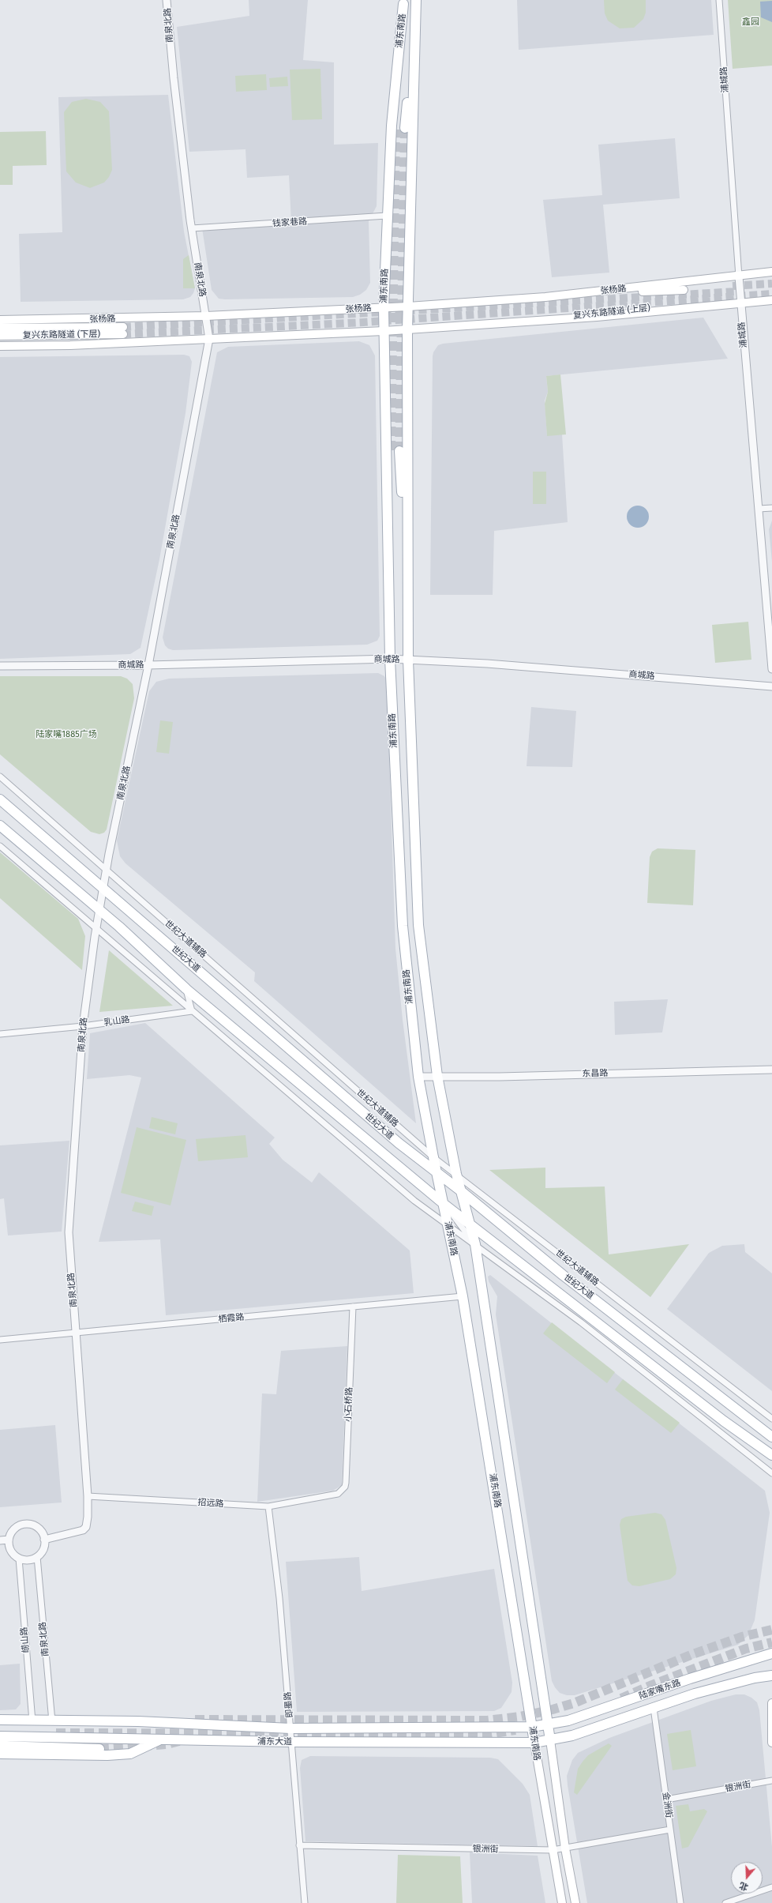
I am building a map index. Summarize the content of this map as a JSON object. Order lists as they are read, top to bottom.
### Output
{
  "streets": {
    "main road": [
      "浦东南路",
      "张杨路",
      "复兴东路隧道 (上层)",
      "复兴东路隧道 (下层)",
      "世纪大道",
      "陆家嘴东路",
      "浦东大道"
    ],
    "street": [
      "南泉北路",
      "浦城路",
      "钱家巷路",
      "商城路",
      "世纪大道辅路",
      "乳山路",
      "东昌路",
      "栖霞路",
      "小石桥路",
      "招远路",
      "崂山路",
      "即墨路",
      "银洲街",
      "金洲街"
    ]
  },
  "crossings": [
    ["南泉北路", "钱家巷路"],
    ["南泉北路", "张杨路"],
    ["南泉北路", "商城路"],
    ["南泉北路", "世纪大道辅路"],
    ["南泉北路", "世纪大道"],
    ["南泉北路", "乳山路"],
    ["南泉北路", "栖霞路"],
    ["南泉北路", "招远路"],
    ["南泉北路", "崂山路"],
    ["南泉北路", "浦东大道"],
    ["浦东南路", "钱家巷路"],
    ["浦东南路", "张杨路"],
    ["浦东南路", "商城路"],
    ["浦东南路", "世纪大道辅路"],
    ["浦东南路", "世纪大道"],
    ["浦东南路", "东昌路"],
    ["浦东南路", "栖霞路"],
    ["浦东南路", "陆家嘴东路"],
    ["浦东南路", "浦东大道"],
    ["浦东南路", "银洲街"],
    ["浦城路", "张杨路"],
    ["张杨路", "复兴东路隧道 (上层)"],
    ["栖霞路", "小石桥路"],
    ["小石桥路", "招远路"],
    ["招远路", "即墨路"],
    ["崂山路", "浦东大道"],
    ["陆家嘴东路", "浦东大道"],
    ["陆家嘴东路", "金洲街"],
    ["即墨路", "浦东大道"],
    ["即墨路", "银洲街"],
    ["银洲街", "金洲街"]
  ],
  "parks": ["鑫园", "陆家嘴1885广场"],
  "north": "bottom"
}
